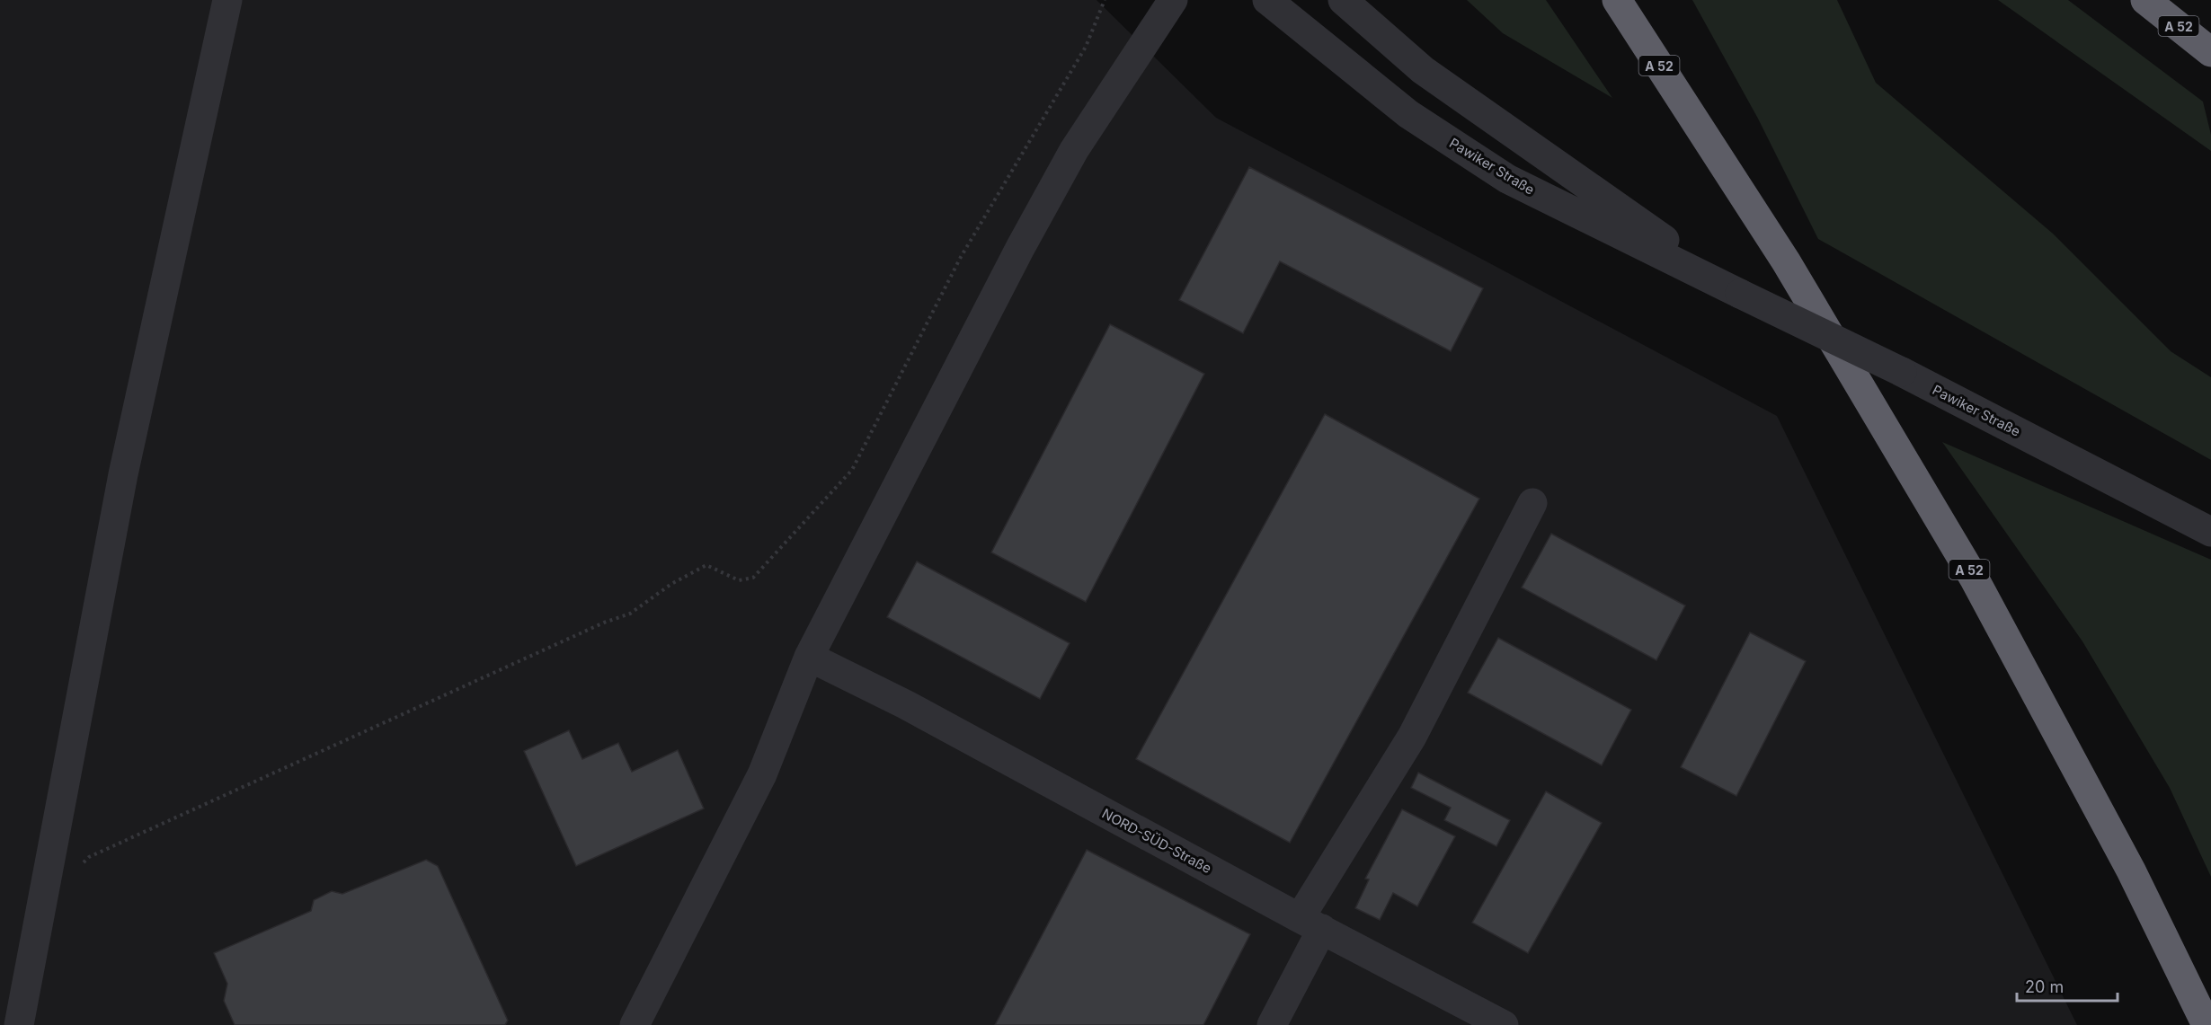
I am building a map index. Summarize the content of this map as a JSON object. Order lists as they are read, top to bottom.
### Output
{
  "streets": {
    "highway": ["A 52"],
    "street": ["Pawiker Straße", "NORD-SÜD-Straße"]
  },
  "scale_bar": "20 m"
}
